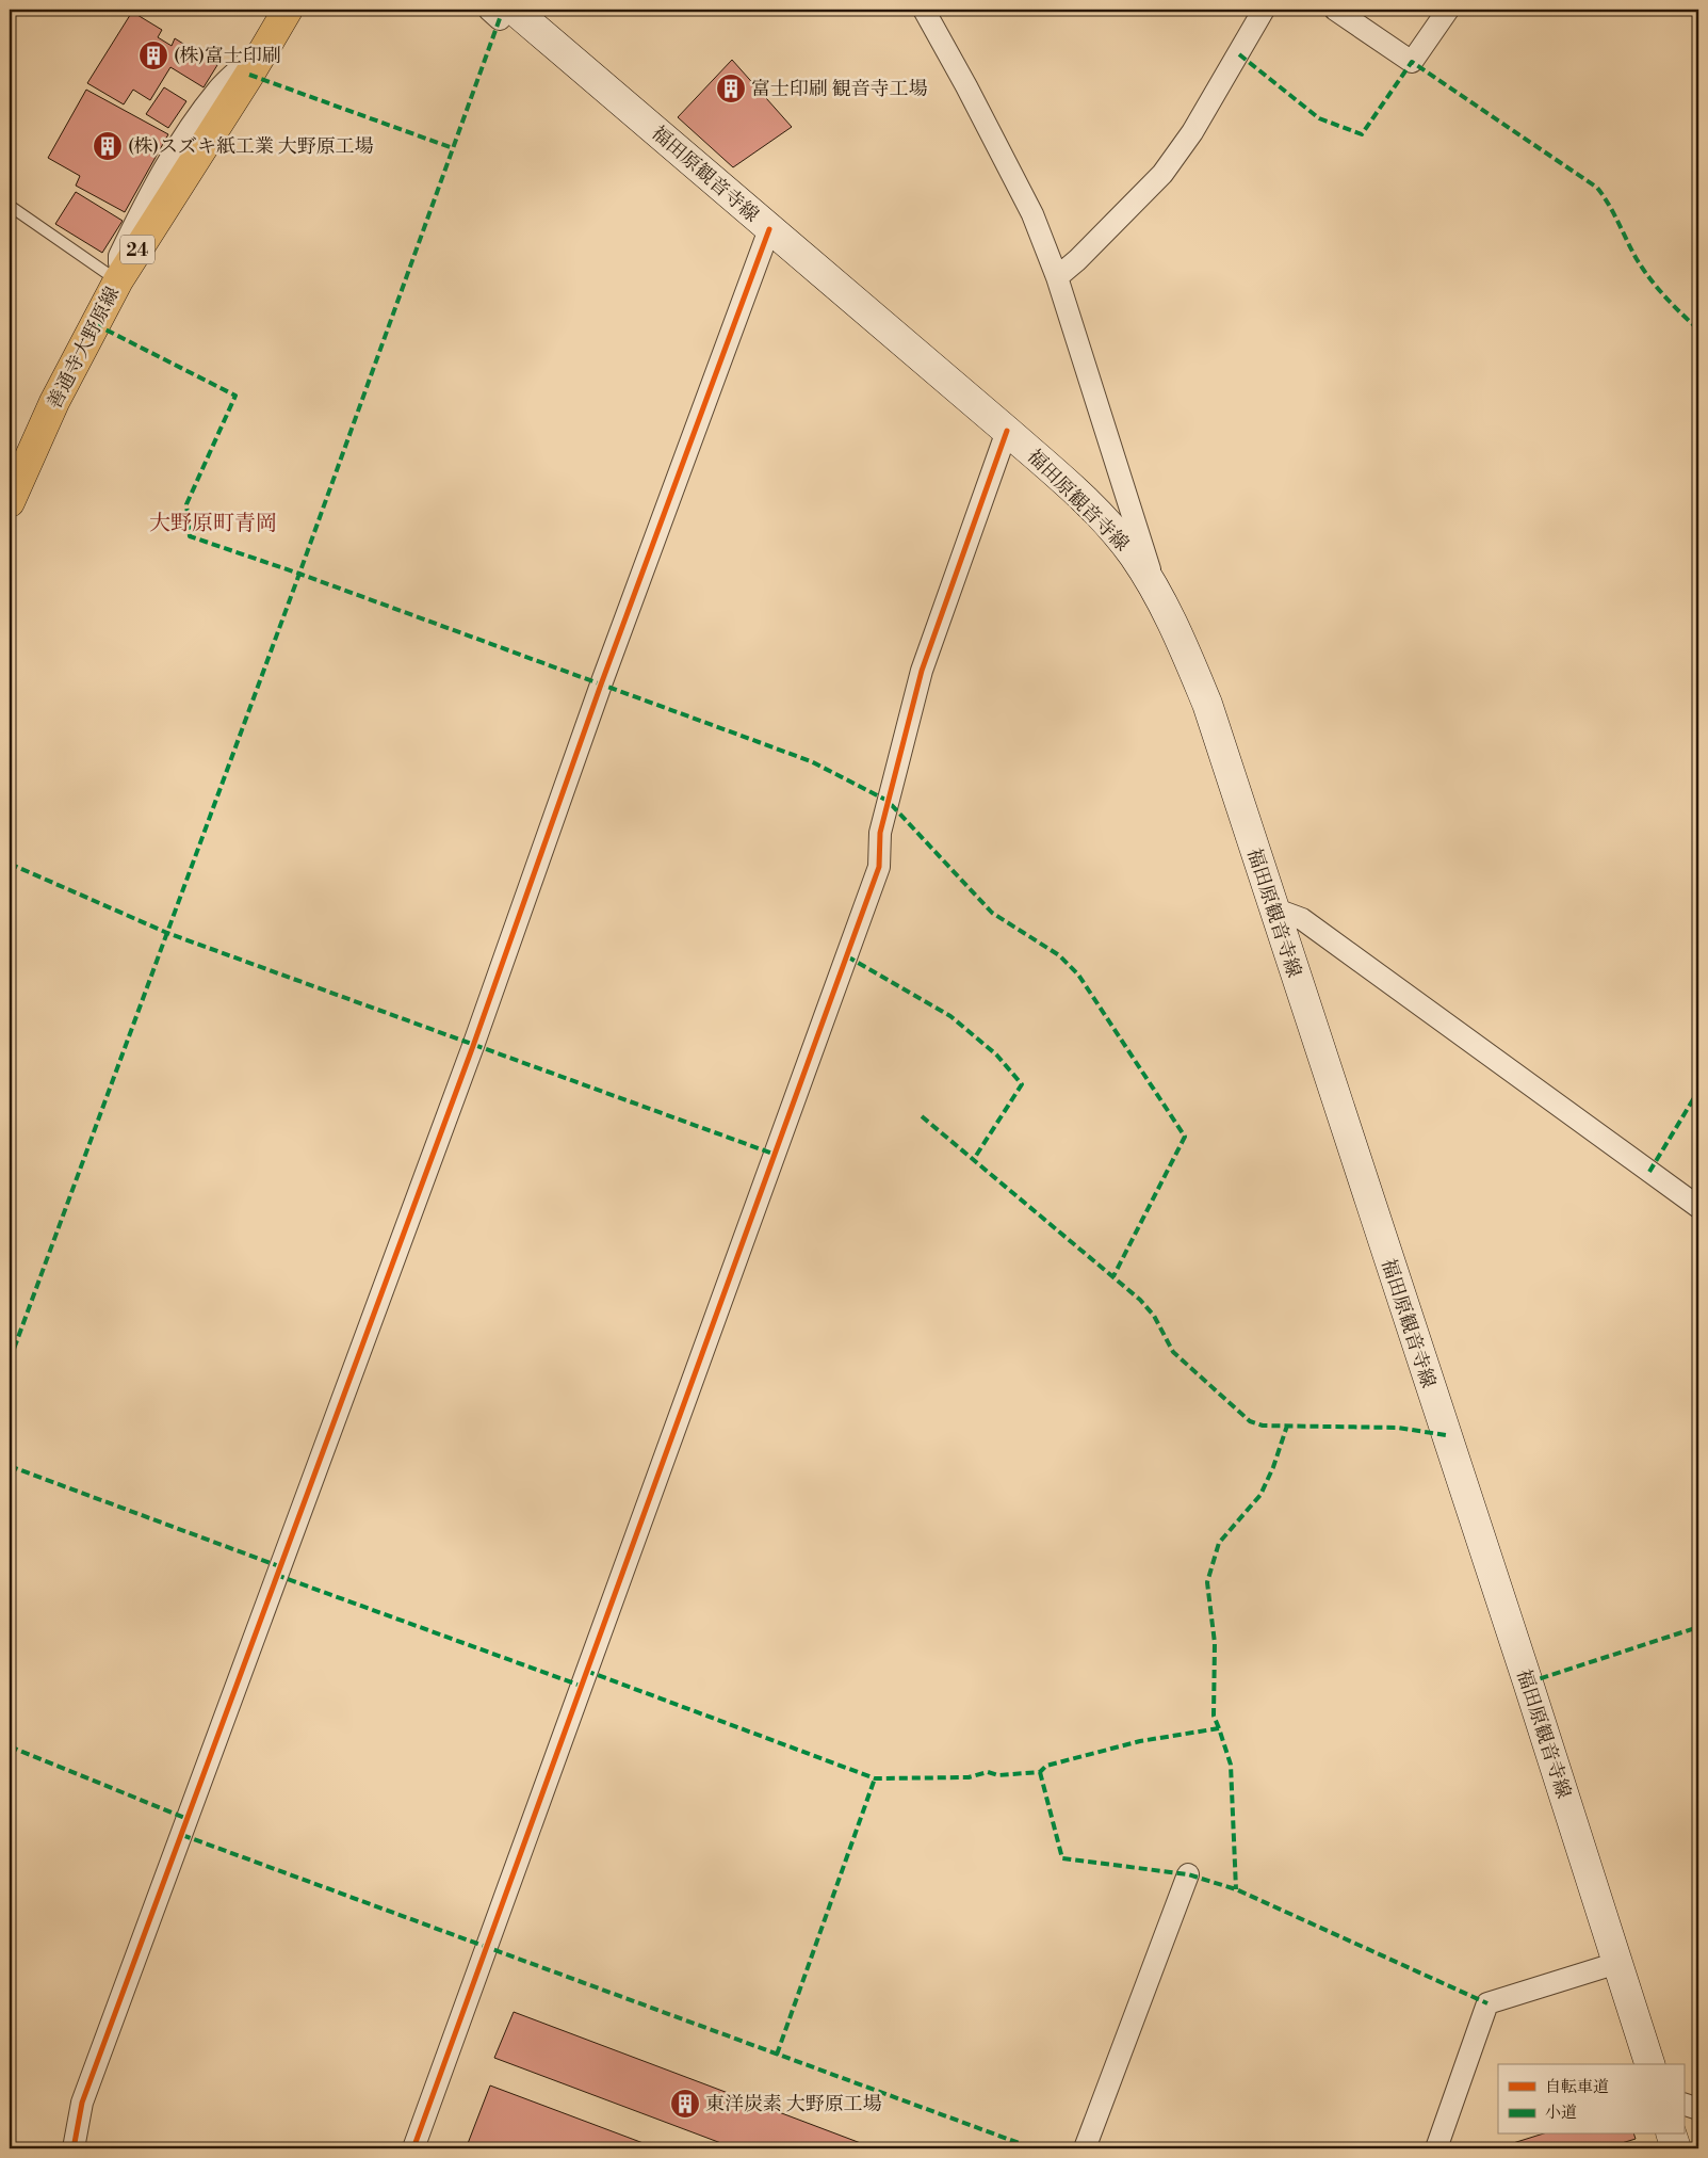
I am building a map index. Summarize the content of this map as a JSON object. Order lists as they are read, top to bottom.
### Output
{
  "streets": {
    "main road": ["福田原観音寺線", "24", "善通寺大野原線"]
  },
  "districts": ["大野原町青岡"],
  "places": {
    "building": [
      "(株)富士印刷",
      "富士印刷 観音寺工場",
      "(株)スズキ紙工業 大野原工場",
      "東洋炭素 大野原工場"
    ]
  },
  "legend": ["自転車道", "小道"]
}
